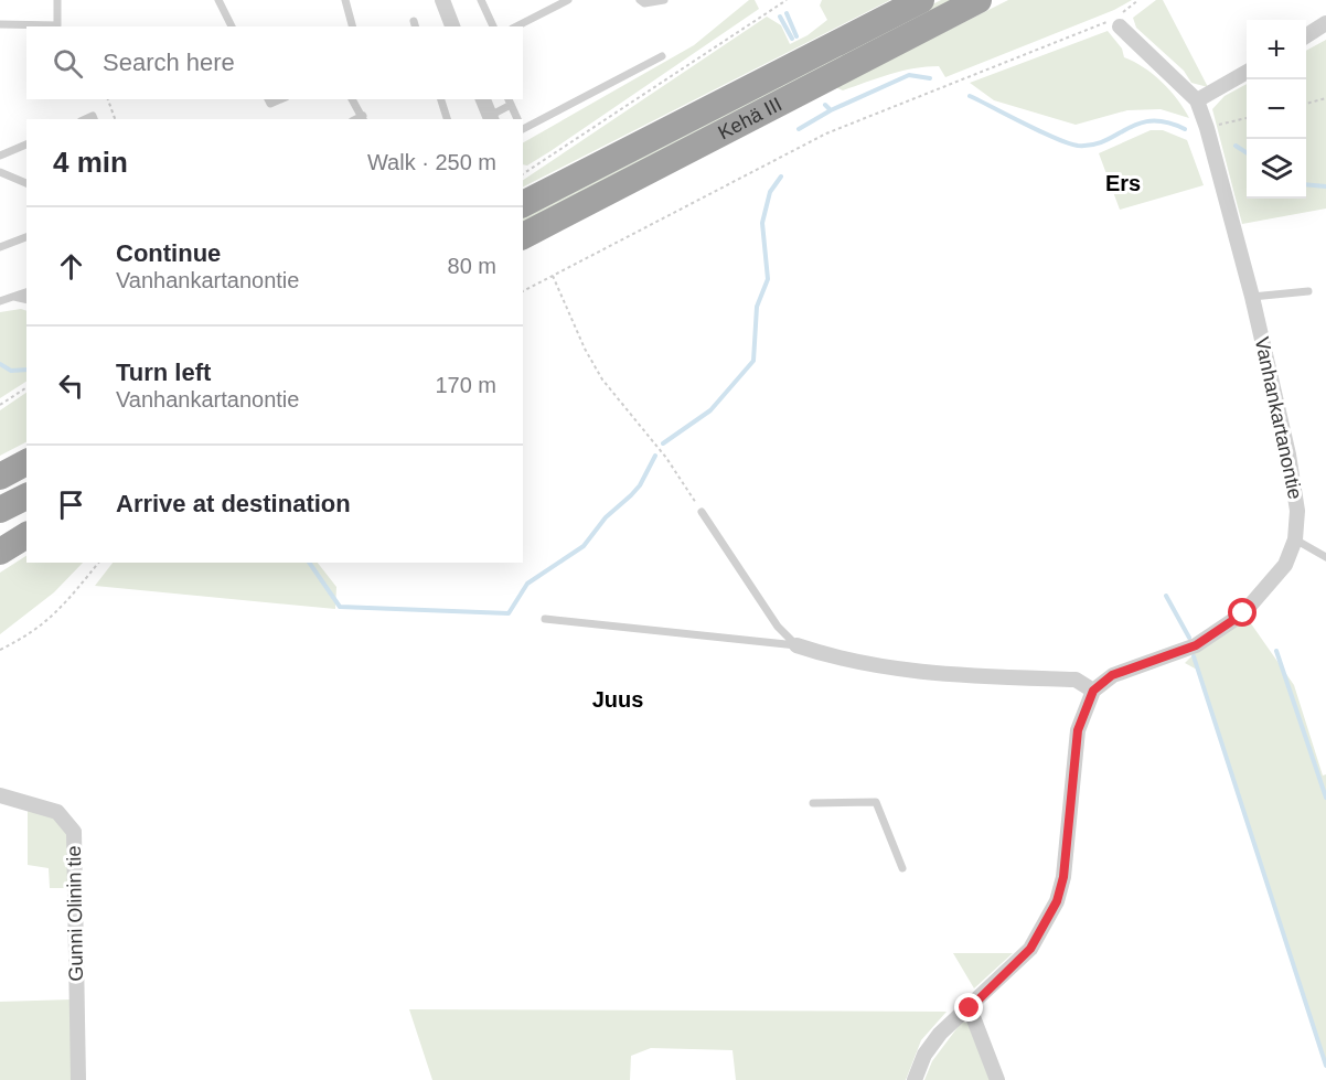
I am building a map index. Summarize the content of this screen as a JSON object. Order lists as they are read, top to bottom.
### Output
{
  "streets": {
    "highway": ["Kehä III"],
    "street": ["Vanhankartanontie", "Gunni Olinin tie"]
  },
  "districts": ["Ers", "Juus"],
  "page": {
    "map_buttons": ["+", "−"],
    "search": "Search here",
    "heading": ["4 min", "Walk · 250 m"],
    "list": [
      ["Continue", "Vanhankartanontie", "80 m"],
      ["Turn left", "Vanhankartanontie", "170 m"],
      "Arrive at destination"
    ]
  }
}
